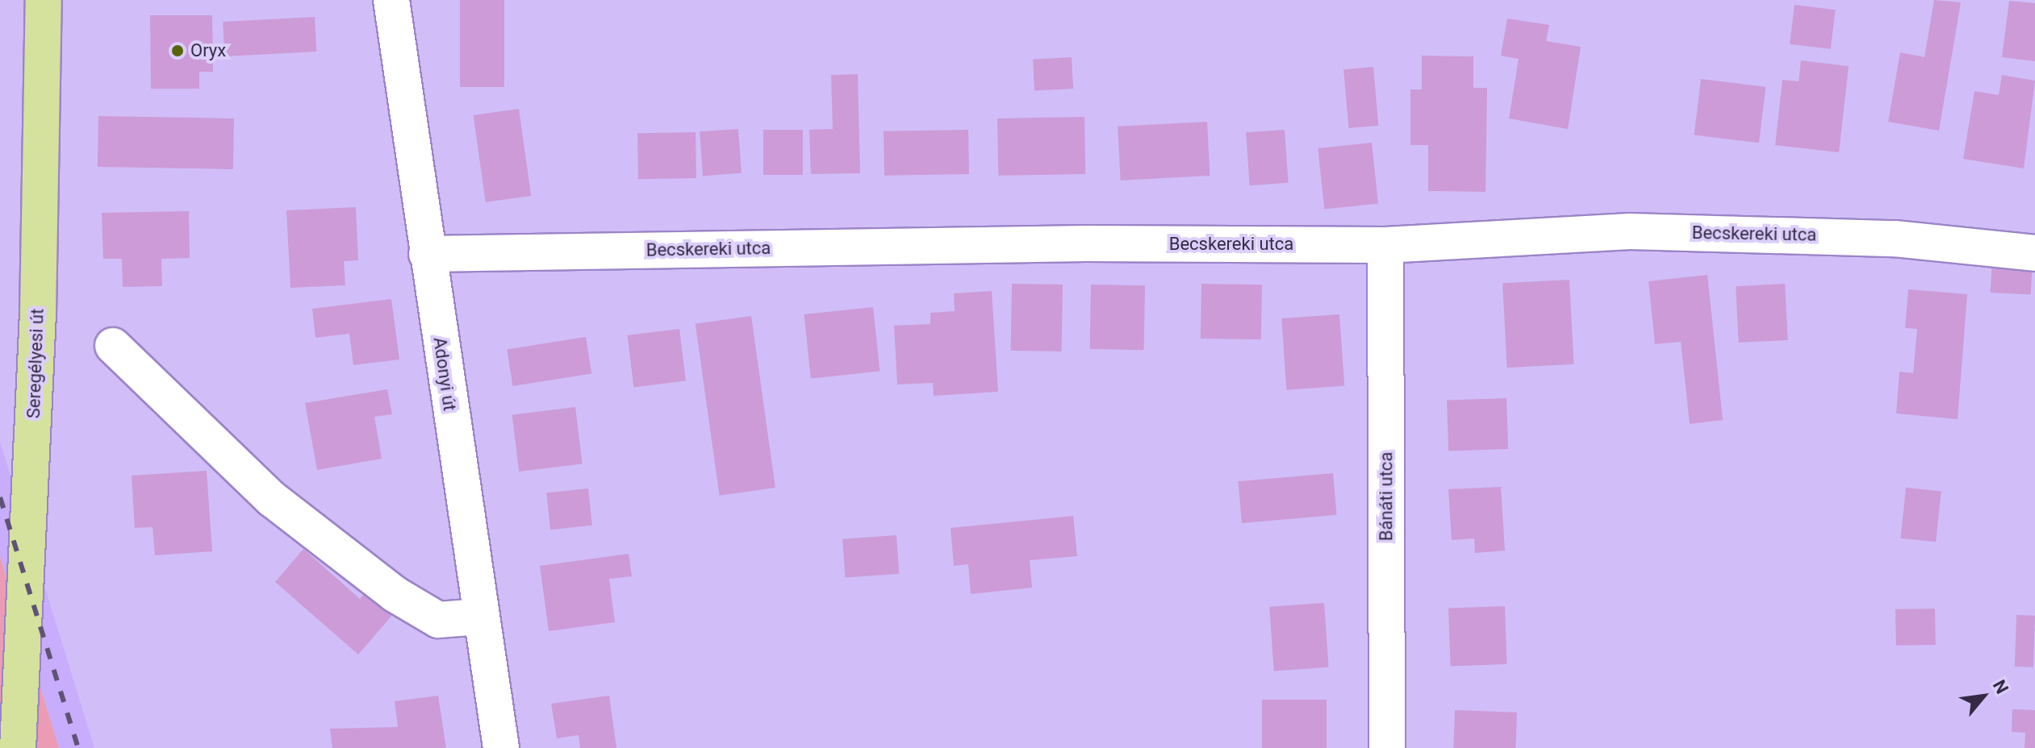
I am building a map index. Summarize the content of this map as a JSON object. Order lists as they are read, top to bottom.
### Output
{
  "streets": {
    "main road": ["Seregélyesi út"],
    "street": ["Becskereki utca", "Adonyi út", "Bánáti utca"]
  },
  "crossings": [
    ["Becskereki utca", "Adonyi út"],
    ["Becskereki utca", "Bánáti utca"]
  ],
  "places": ["Oryx"],
  "north": "top right"
}
